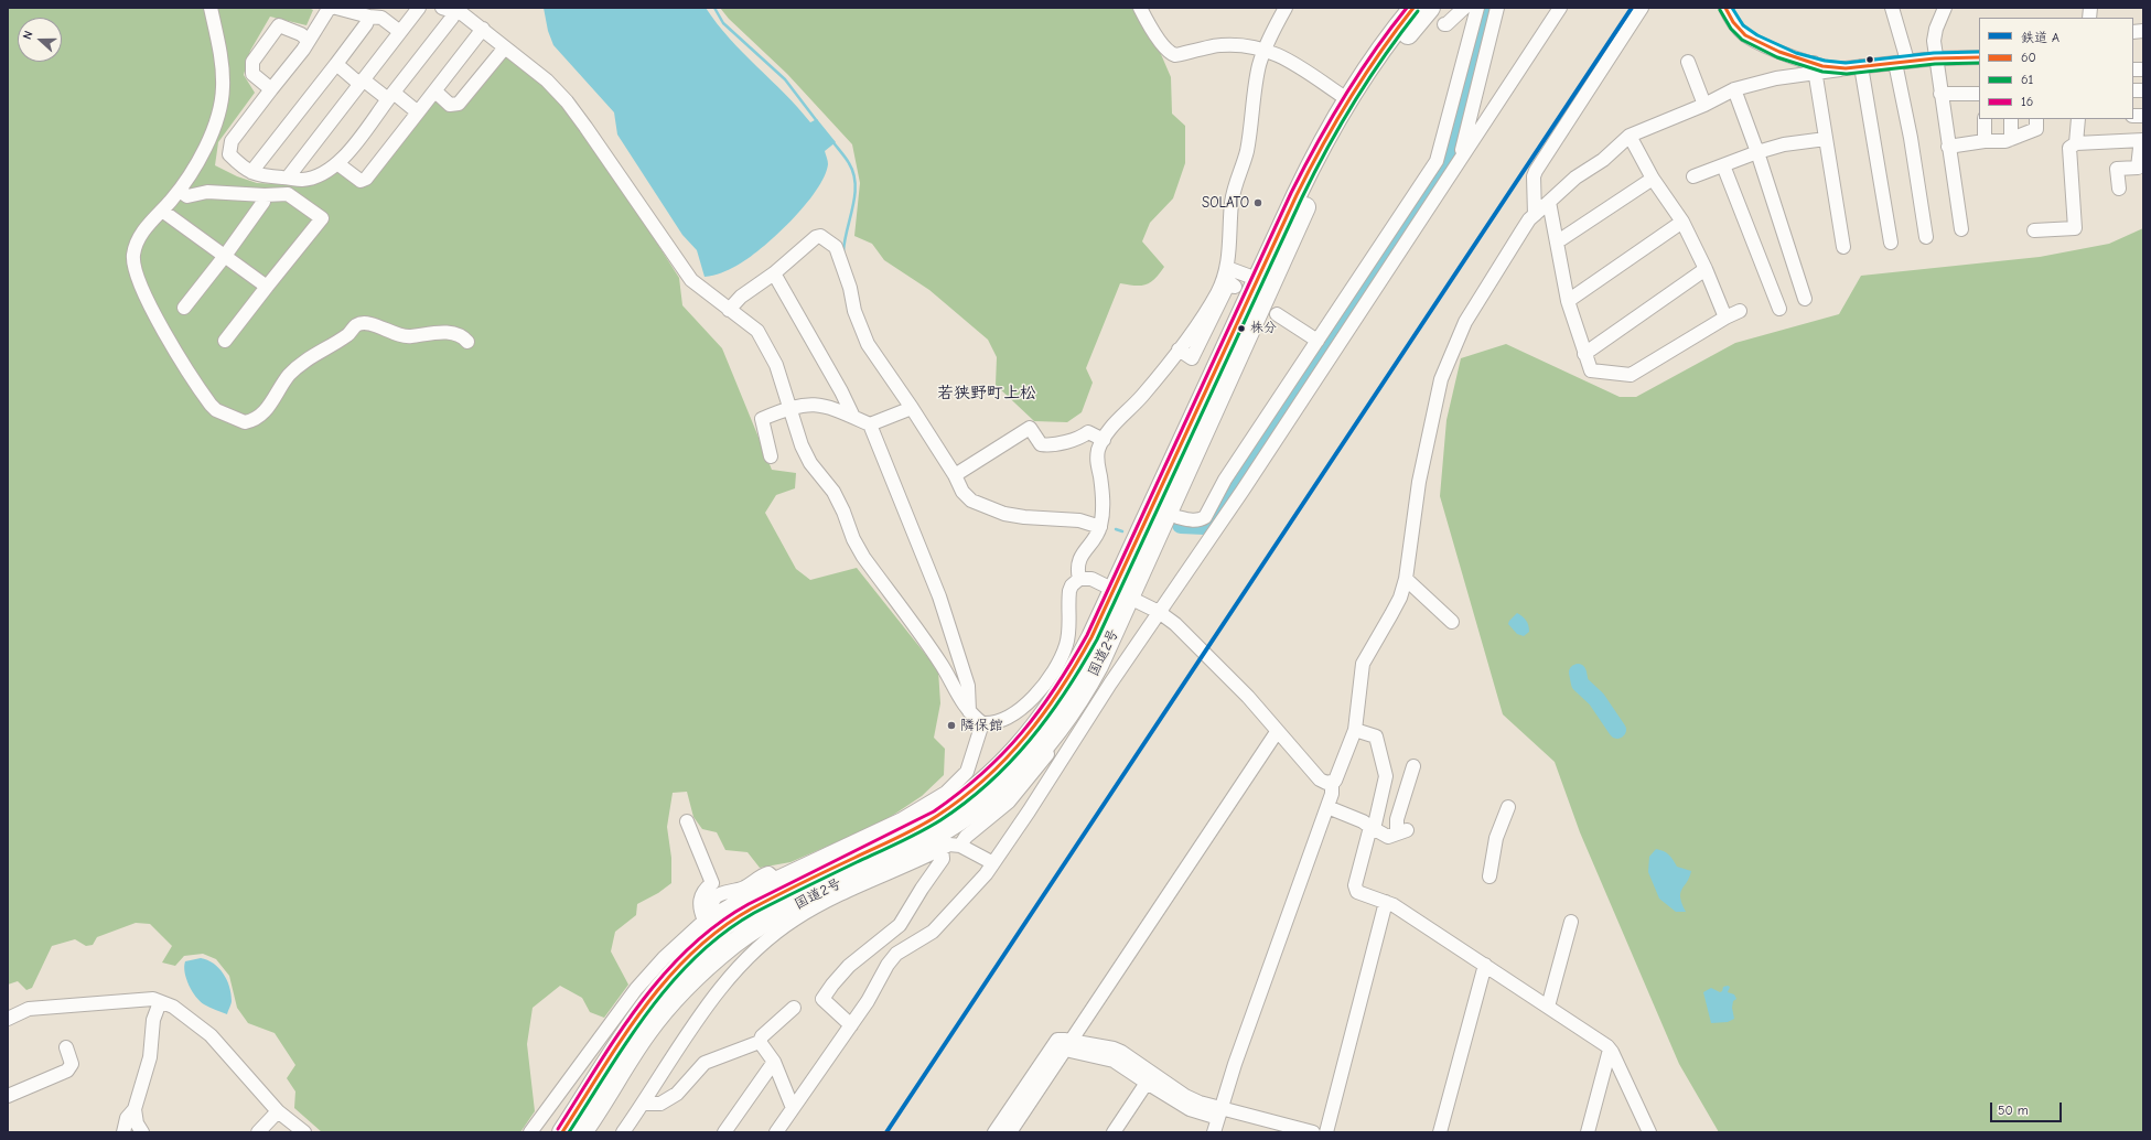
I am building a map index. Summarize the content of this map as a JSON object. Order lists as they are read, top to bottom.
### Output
{
  "streets": {
    "highway": ["国道2号"]
  },
  "districts": ["若狭野町上松"],
  "places": ["SOLATO", "株分", "隣保館"],
  "lines": [
    "rail line A",
    "transit line 60",
    "transit line 16",
    "transit line 61"
  ],
  "legend": [
    "鉄道 A",
    "60",
    "61",
    "16"
  ],
  "scale_bar": "50 m",
  "north": "left"
}
